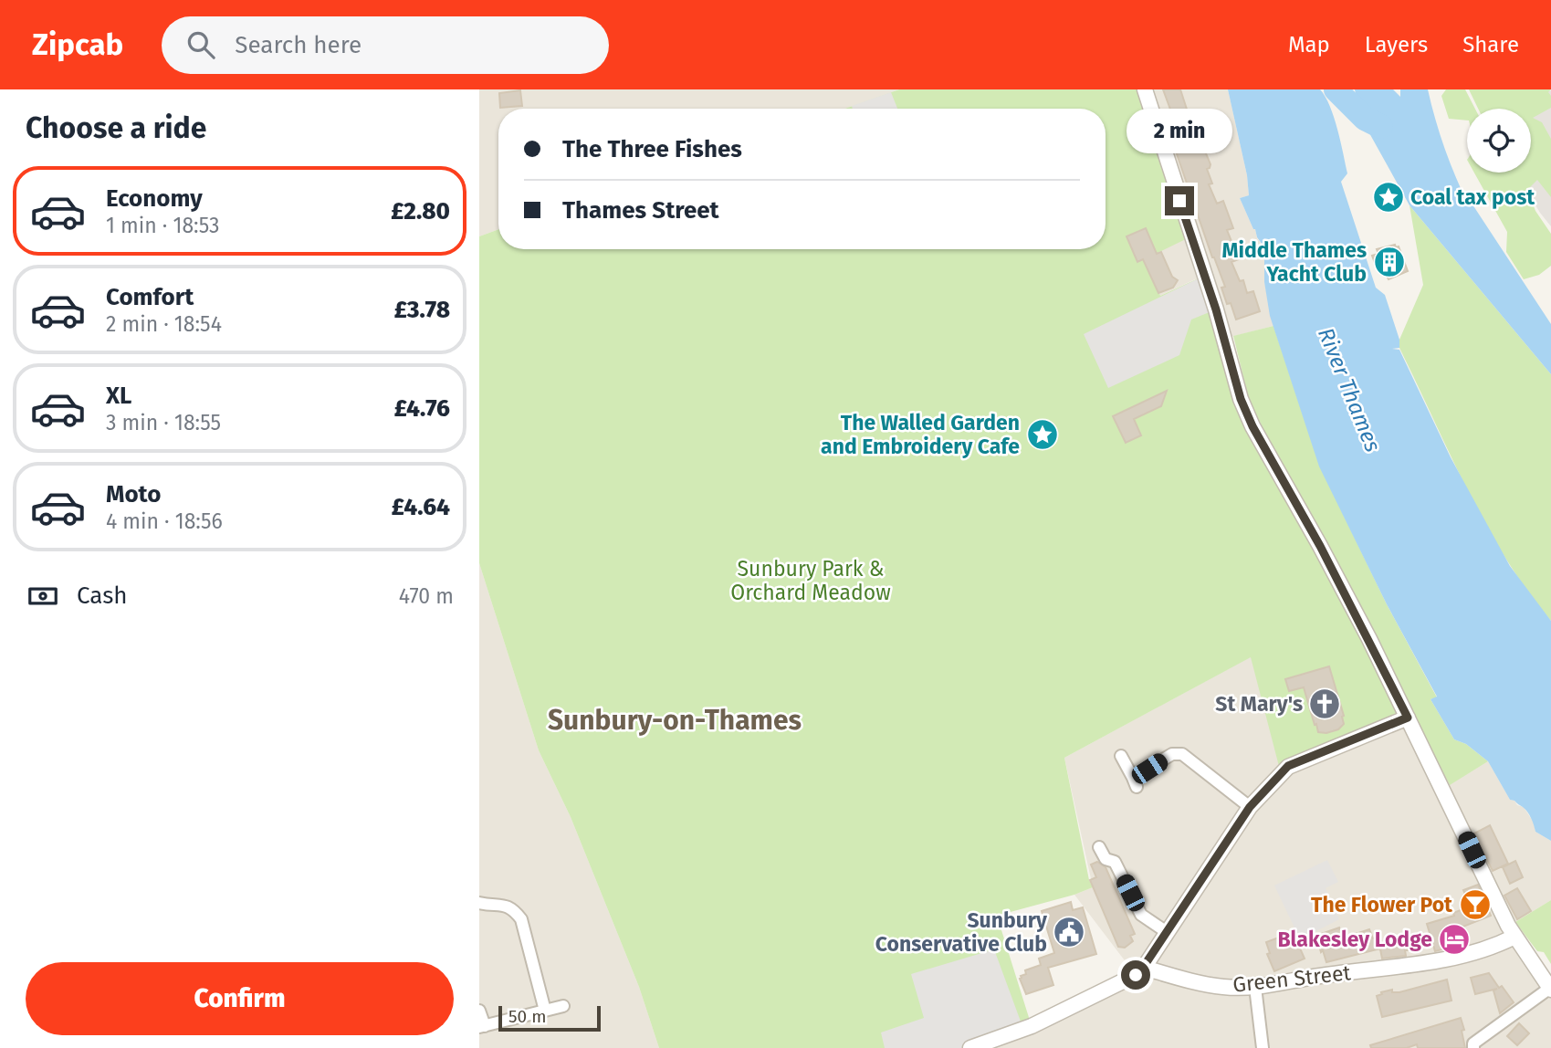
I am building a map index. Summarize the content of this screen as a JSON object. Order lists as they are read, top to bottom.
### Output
{
  "streets": {
    "street": ["Green Street"]
  },
  "districts": ["Sunbury-on-Thames"],
  "water": ["River Thames"],
  "parks": ["Sunbury Park & Orchard Meadow"],
  "places": {
    "place": ["Coal tax post", "The Walled Garden and Embroidery Cafe"],
    "building": ["Middle Thames Yacht Club"],
    "church": ["St Mary's"],
    "bar": ["The Flower Pot"],
    "public building": ["Sunbury Conservative Club"],
    "hotel": ["Blakesley Lodge"]
  },
  "scale_bar": "50 m",
  "page": {
    "header": "Zipcab",
    "search": "Search here",
    "nav": ["Map", "Layers", "Share"],
    "heading": "Choose a ride",
    "bubble": "2 min",
    "banner": ["The Three Fishes", "Thames Street"],
    "list": [
      {
        "name": "Economy",
        "note": "1 min · 18:53",
        "value": "£2.80"
      },
      {
        "name": "Comfort",
        "note": "2 min · 18:54",
        "value": "£3.78"
      },
      {
        "name": "XL",
        "note": "3 min · 18:55",
        "value": "£4.76"
      },
      {
        "name": "Moto",
        "note": "4 min · 18:56",
        "value": "£4.64"
      }
    ],
    "pay": ["Cash", "470 m"],
    "buttons": "Confirm",
    "scale": "50 m"
  }
}
